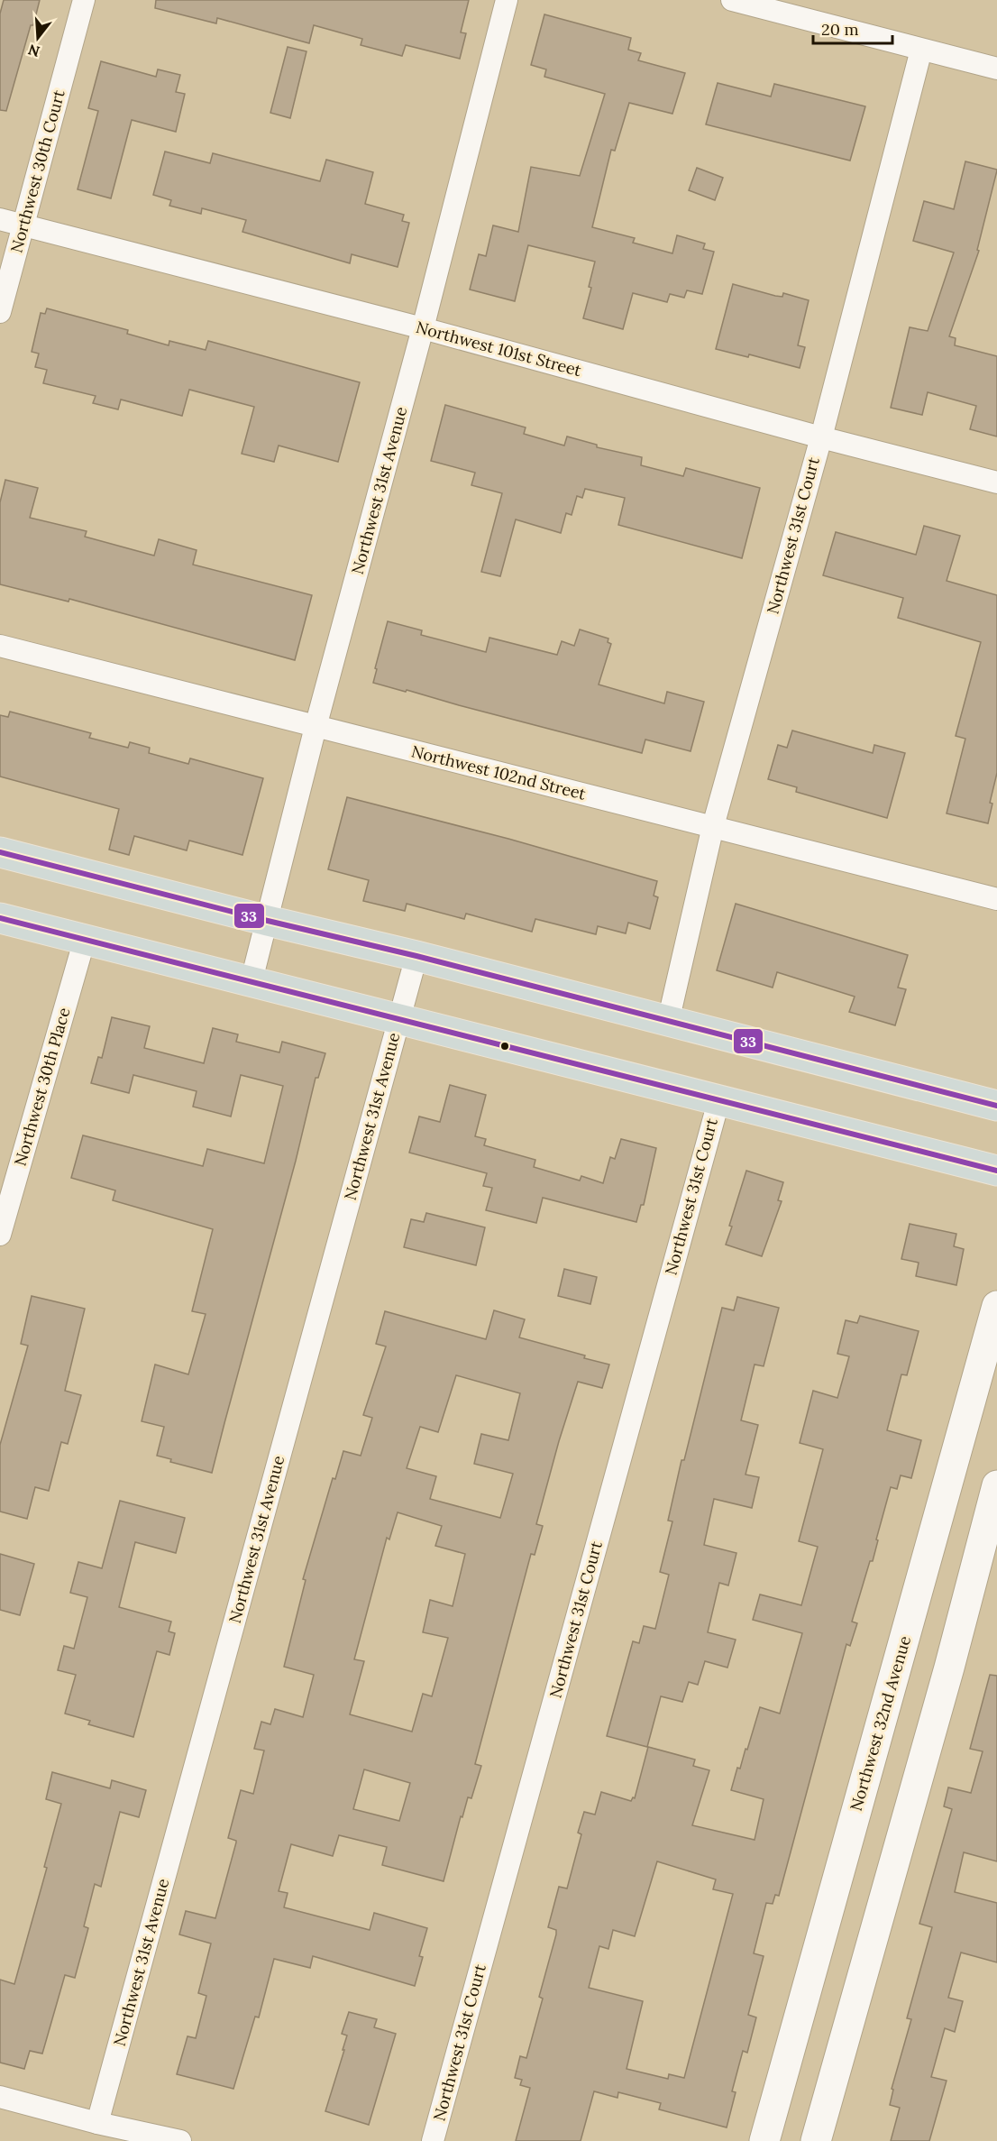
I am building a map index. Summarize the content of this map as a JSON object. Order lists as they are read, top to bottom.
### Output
{
  "streets": {
    "main road": ["Northwest 32nd Avenue"],
    "street": [
      "Northwest 30th Court",
      "Northwest 101st Street",
      "Northwest 31st Avenue",
      "Northwest 31st Court",
      "Northwest 102nd Street",
      "Northwest 30th Place"
    ]
  },
  "crossings": [
    ["Northwest 30th Court", "Northwest 101st Street"],
    ["Northwest 101st Street", "Northwest 31st Avenue"],
    ["Northwest 101st Street", "Northwest 31st Court"],
    ["Northwest 31st Avenue", "Northwest 102nd Street"],
    ["Northwest 31st Court", "Northwest 102nd Street"]
  ],
  "lines": ["transit line 33"],
  "scale_bar": "20 m",
  "north": "bottom"
}
